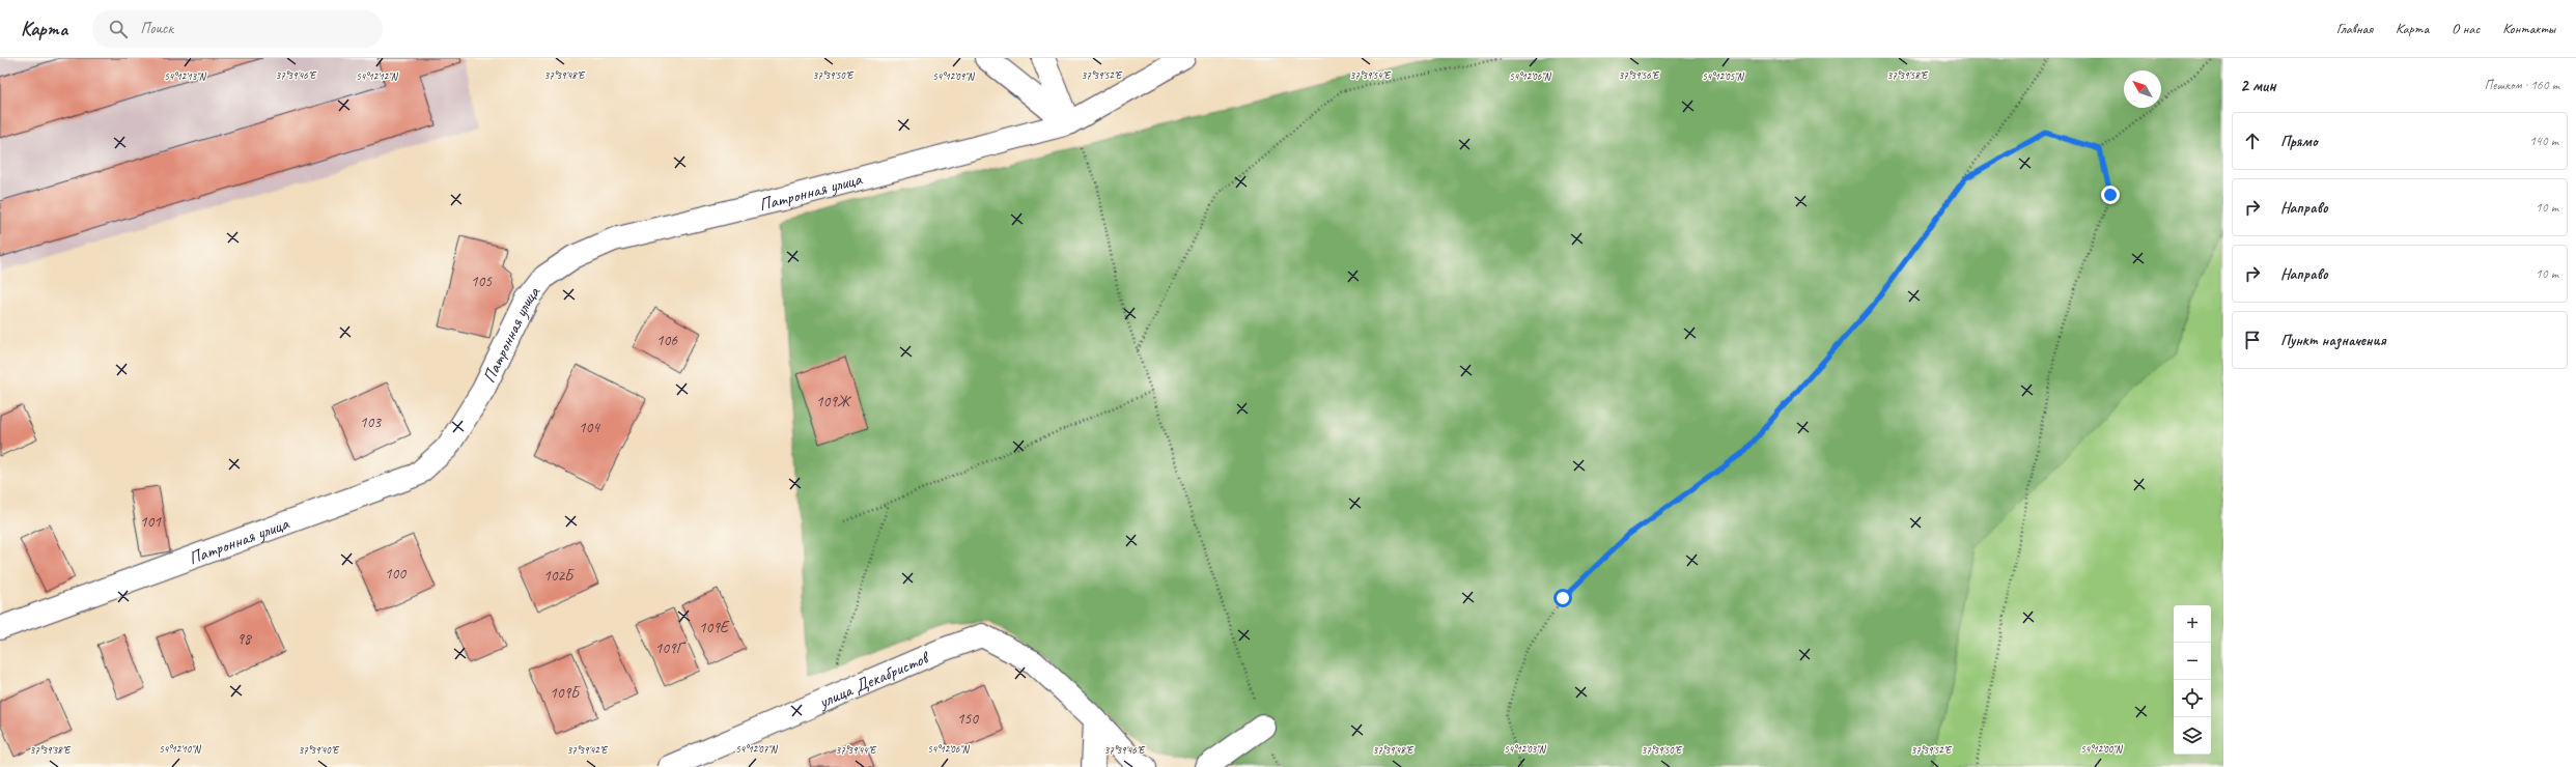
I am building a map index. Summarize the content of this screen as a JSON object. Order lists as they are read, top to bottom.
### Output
{
  "streets": {
    "street": ["Патронная улица", "улица Декабристов"]
  },
  "house_numbers": [
    "105",
    "106",
    "109Ж",
    "103",
    "104",
    "101",
    "100",
    "102Б",
    "109Е",
    "98",
    "109Г",
    "109Б",
    "150"
  ],
  "north": "top left",
  "page": {
    "header": "Карта",
    "search": "Поиск",
    "nav": [
      "Главная",
      "Карта",
      "О нас",
      "Контакты"
    ],
    "heading": ["2 мин", "Пешком · 160 m"],
    "list": [
      ["Прямо", "140 m"],
      ["Направо", "10 m"],
      ["Направо", "10 m"],
      "Пункт назначения"
    ],
    "map_buttons": ["+", "−"]
  },
  "coordinates": [
    "37°39'48\"E",
    "37°39'52\"E",
    "37°39'58\"E",
    "37°39'46\"E",
    "37°39'50\"E",
    "37°39'54\"E",
    "37°39'56\"E",
    "54°12'13\"N",
    "54°12'12\"N",
    "54°12'09\"N",
    "54°12'06\"N",
    "54°12'05\"N",
    "54°12'10\"N",
    "54°12'07\"N",
    "54°12'03\"N",
    "54°12'00\"N",
    "37°39'38\"E",
    "37°39'40\"E",
    "37°39'42\"E",
    "37°39'44\"E"
  ]
}
